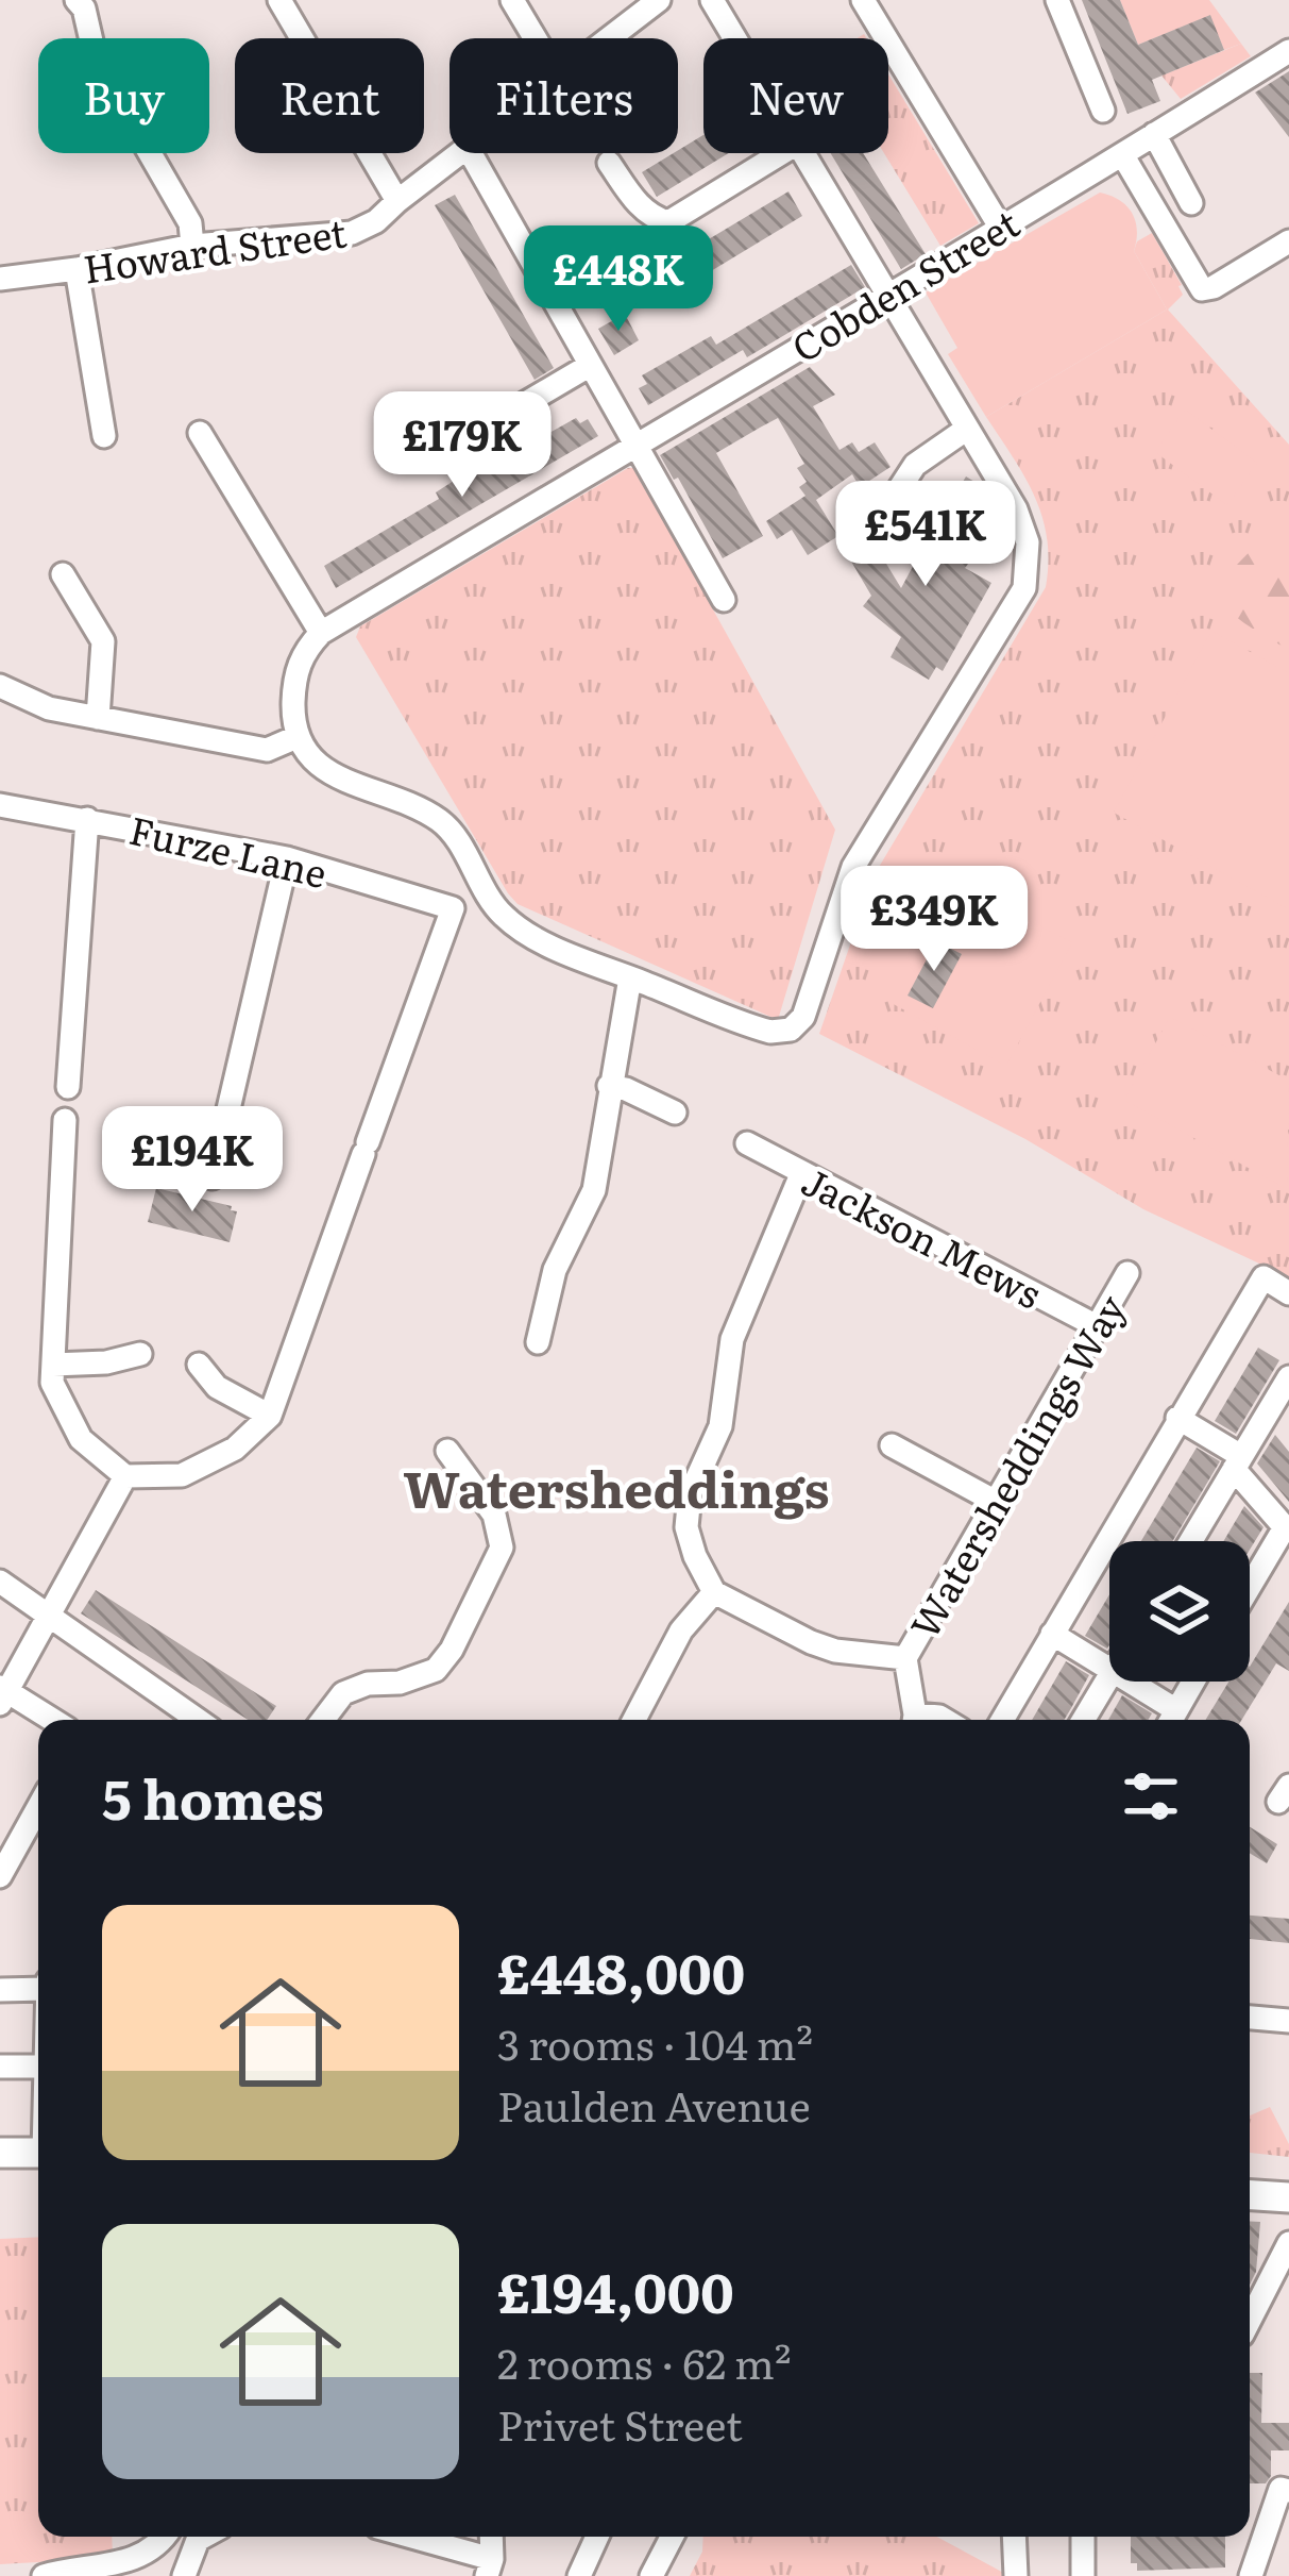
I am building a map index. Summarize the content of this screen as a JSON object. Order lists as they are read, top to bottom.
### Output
{
  "streets": {
    "street": [
      "Howard Street",
      "Cobden Street",
      "Furze Lane",
      "Jackson Mews",
      "Watersheddings Way"
    ]
  },
  "crossings": [
    ["Jackson Mews", "Watersheddings Way"]
  ],
  "districts": ["Watersheddings"],
  "page": {
    "chip": [
      "Buy",
      "Rent",
      "Filters",
      "New"
    ],
    "price": [
      "£448K",
      "£179K",
      "£541K",
      "£349K",
      "£194K"
    ],
    "heading": "5 homes",
    "list": [
      {
        "name": "£448,000",
        "note": "3 rooms · 104 m² · Paulden Avenue"
      },
      {
        "name": "£194,000",
        "note": "2 rooms · 62 m² · Privet Street"
      }
    ]
  }
}
